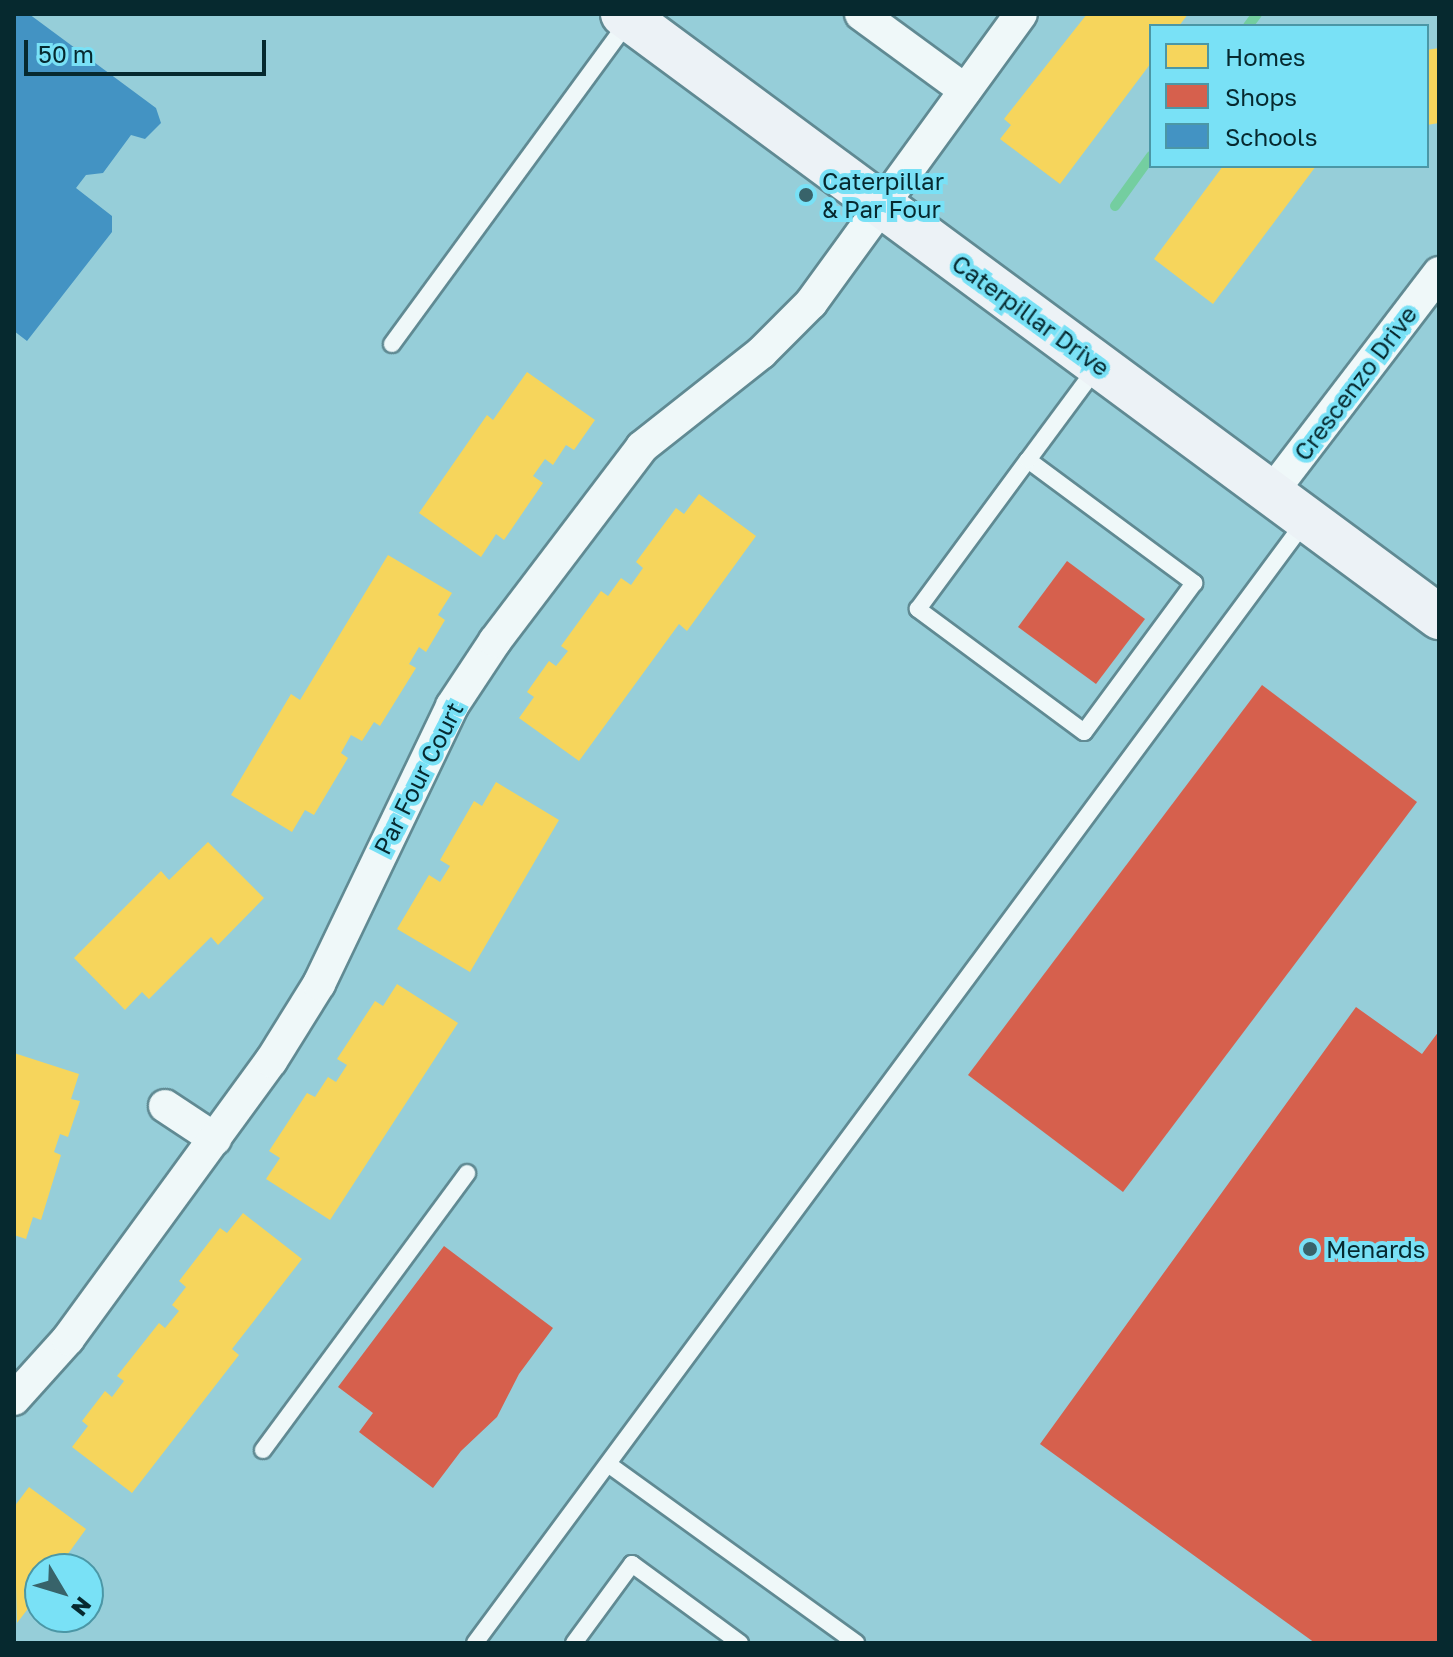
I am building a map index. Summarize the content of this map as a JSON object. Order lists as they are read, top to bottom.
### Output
{
  "streets": {
    "street": ["Caterpillar Drive", "Crescenzo Drive", "Par Four Court"]
  },
  "crossings": [
    ["Caterpillar Drive", "Crescenzo Drive"],
    ["Caterpillar Drive", "Par Four Court"]
  ],
  "places": ["Caterpillar & Par Four", "Menards"],
  "legend": ["Homes", "Shops", "Schools"],
  "scale_bar": "50 m",
  "north": "bottom right"
}
